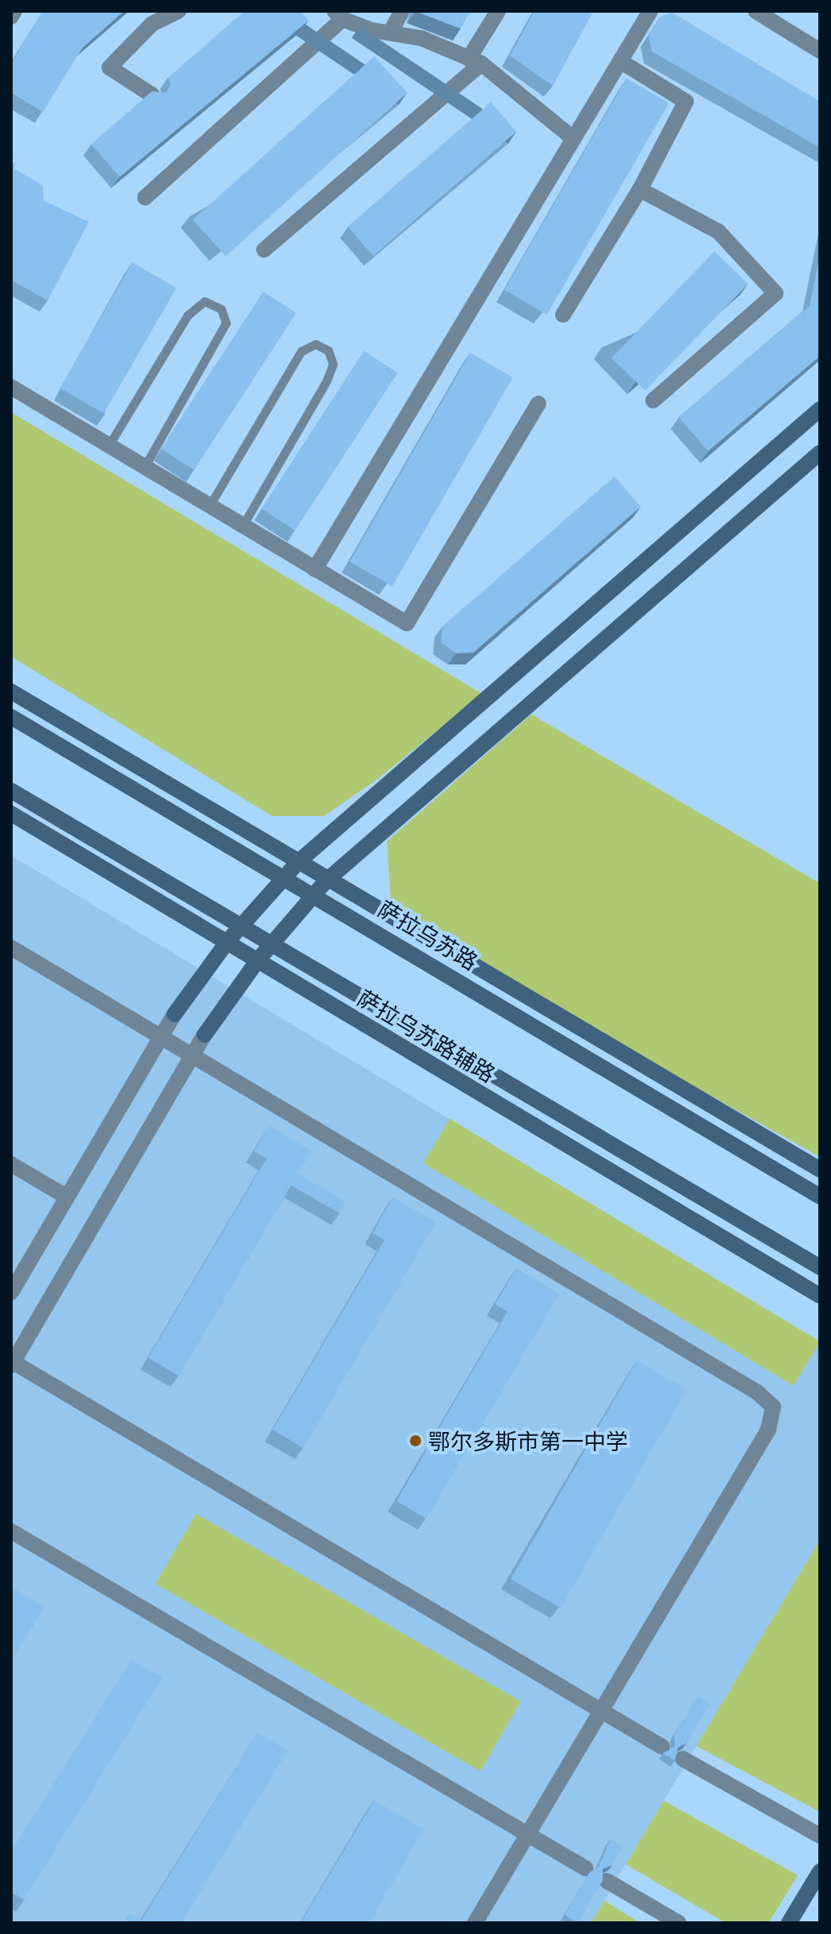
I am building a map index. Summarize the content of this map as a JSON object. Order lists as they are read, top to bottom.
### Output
{
  "streets": {
    "street": ["萨拉乌苏路", "萨拉乌苏路辅路"]
  },
  "places": ["鄂尔多斯市第一中学"]
}
